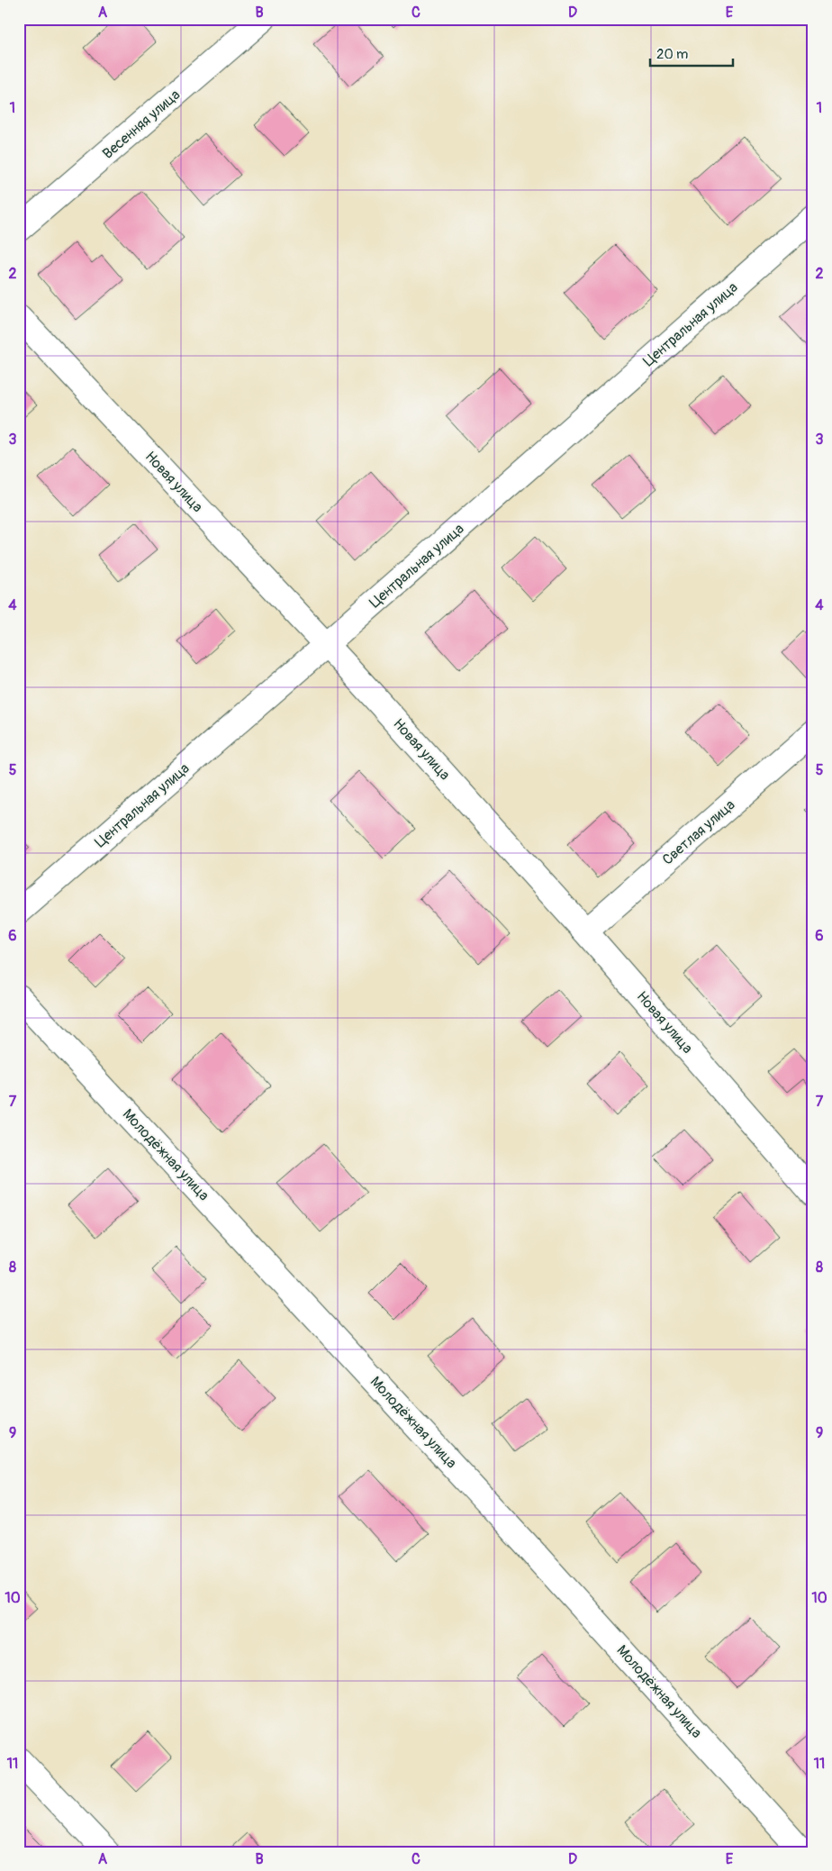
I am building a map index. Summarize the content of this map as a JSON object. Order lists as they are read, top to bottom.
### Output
{
  "streets": {
    "street": [
      "Весенняя улица",
      "Центральная улица",
      "Новая улица",
      "Светлая улица",
      "Молодёжная улица"
    ]
  },
  "crossings": [
    ["Центральная улица", "Новая улица"],
    ["Новая улица", "Светлая улица"]
  ],
  "scale_bar": "20 m",
  "grid": {
    "columns": [
      "A",
      "B",
      "C",
      "D",
      "E"
    ],
    "rows": [
      "1",
      "2",
      "3",
      "4",
      "5",
      "6",
      "7",
      "8",
      "9",
      "10",
      "11"
    ]
  }
}
